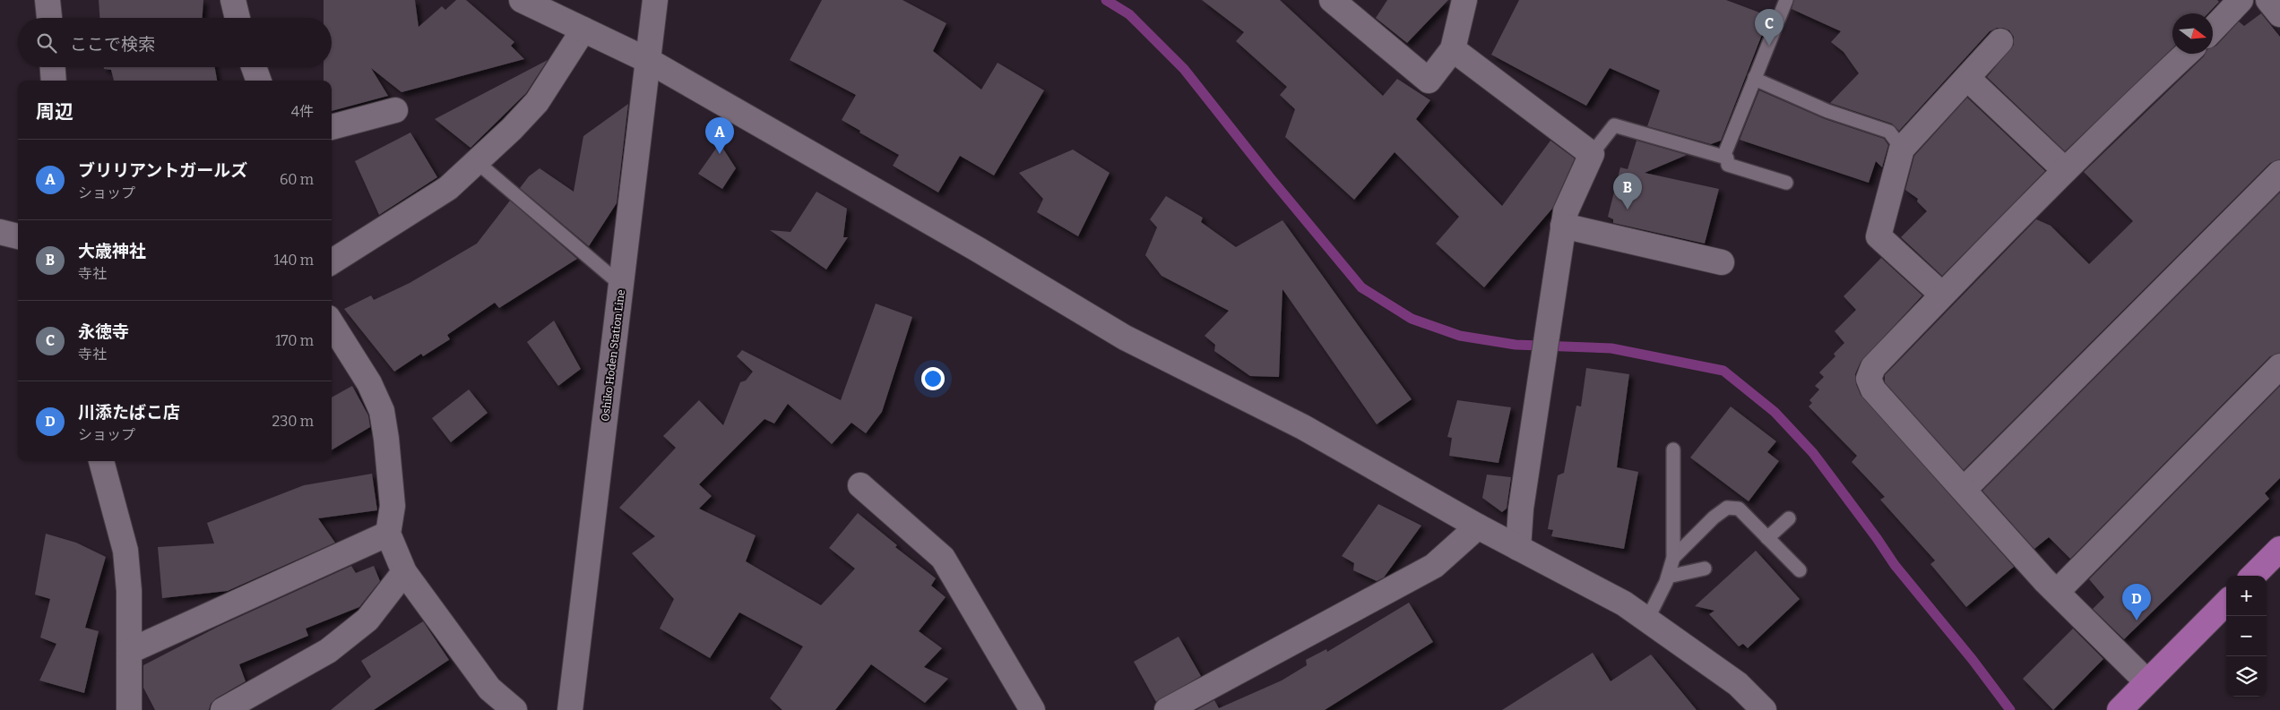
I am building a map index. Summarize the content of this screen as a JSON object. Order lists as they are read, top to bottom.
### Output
{
  "streets": {
    "street": ["Oshiko Hoden Station Line"]
  },
  "north": "right",
  "page": {
    "pins": [
      "C",
      "A",
      "B",
      "D"
    ],
    "search": "ここで検索",
    "heading": ["周辺", "4件"],
    "list": [
      {
        "mark": "A",
        "name": "ブリリアントガールズ",
        "note": "ショップ",
        "value": "60 m"
      },
      {
        "mark": "B",
        "name": "大歳神社",
        "note": "寺社",
        "value": "140 m"
      },
      {
        "mark": "C",
        "name": "永徳寺",
        "note": "寺社",
        "value": "170 m"
      },
      {
        "mark": "D",
        "name": "川添たばこ店",
        "note": "ショップ",
        "value": "230 m"
      }
    ],
    "map_buttons": ["+", "−"]
  }
}
